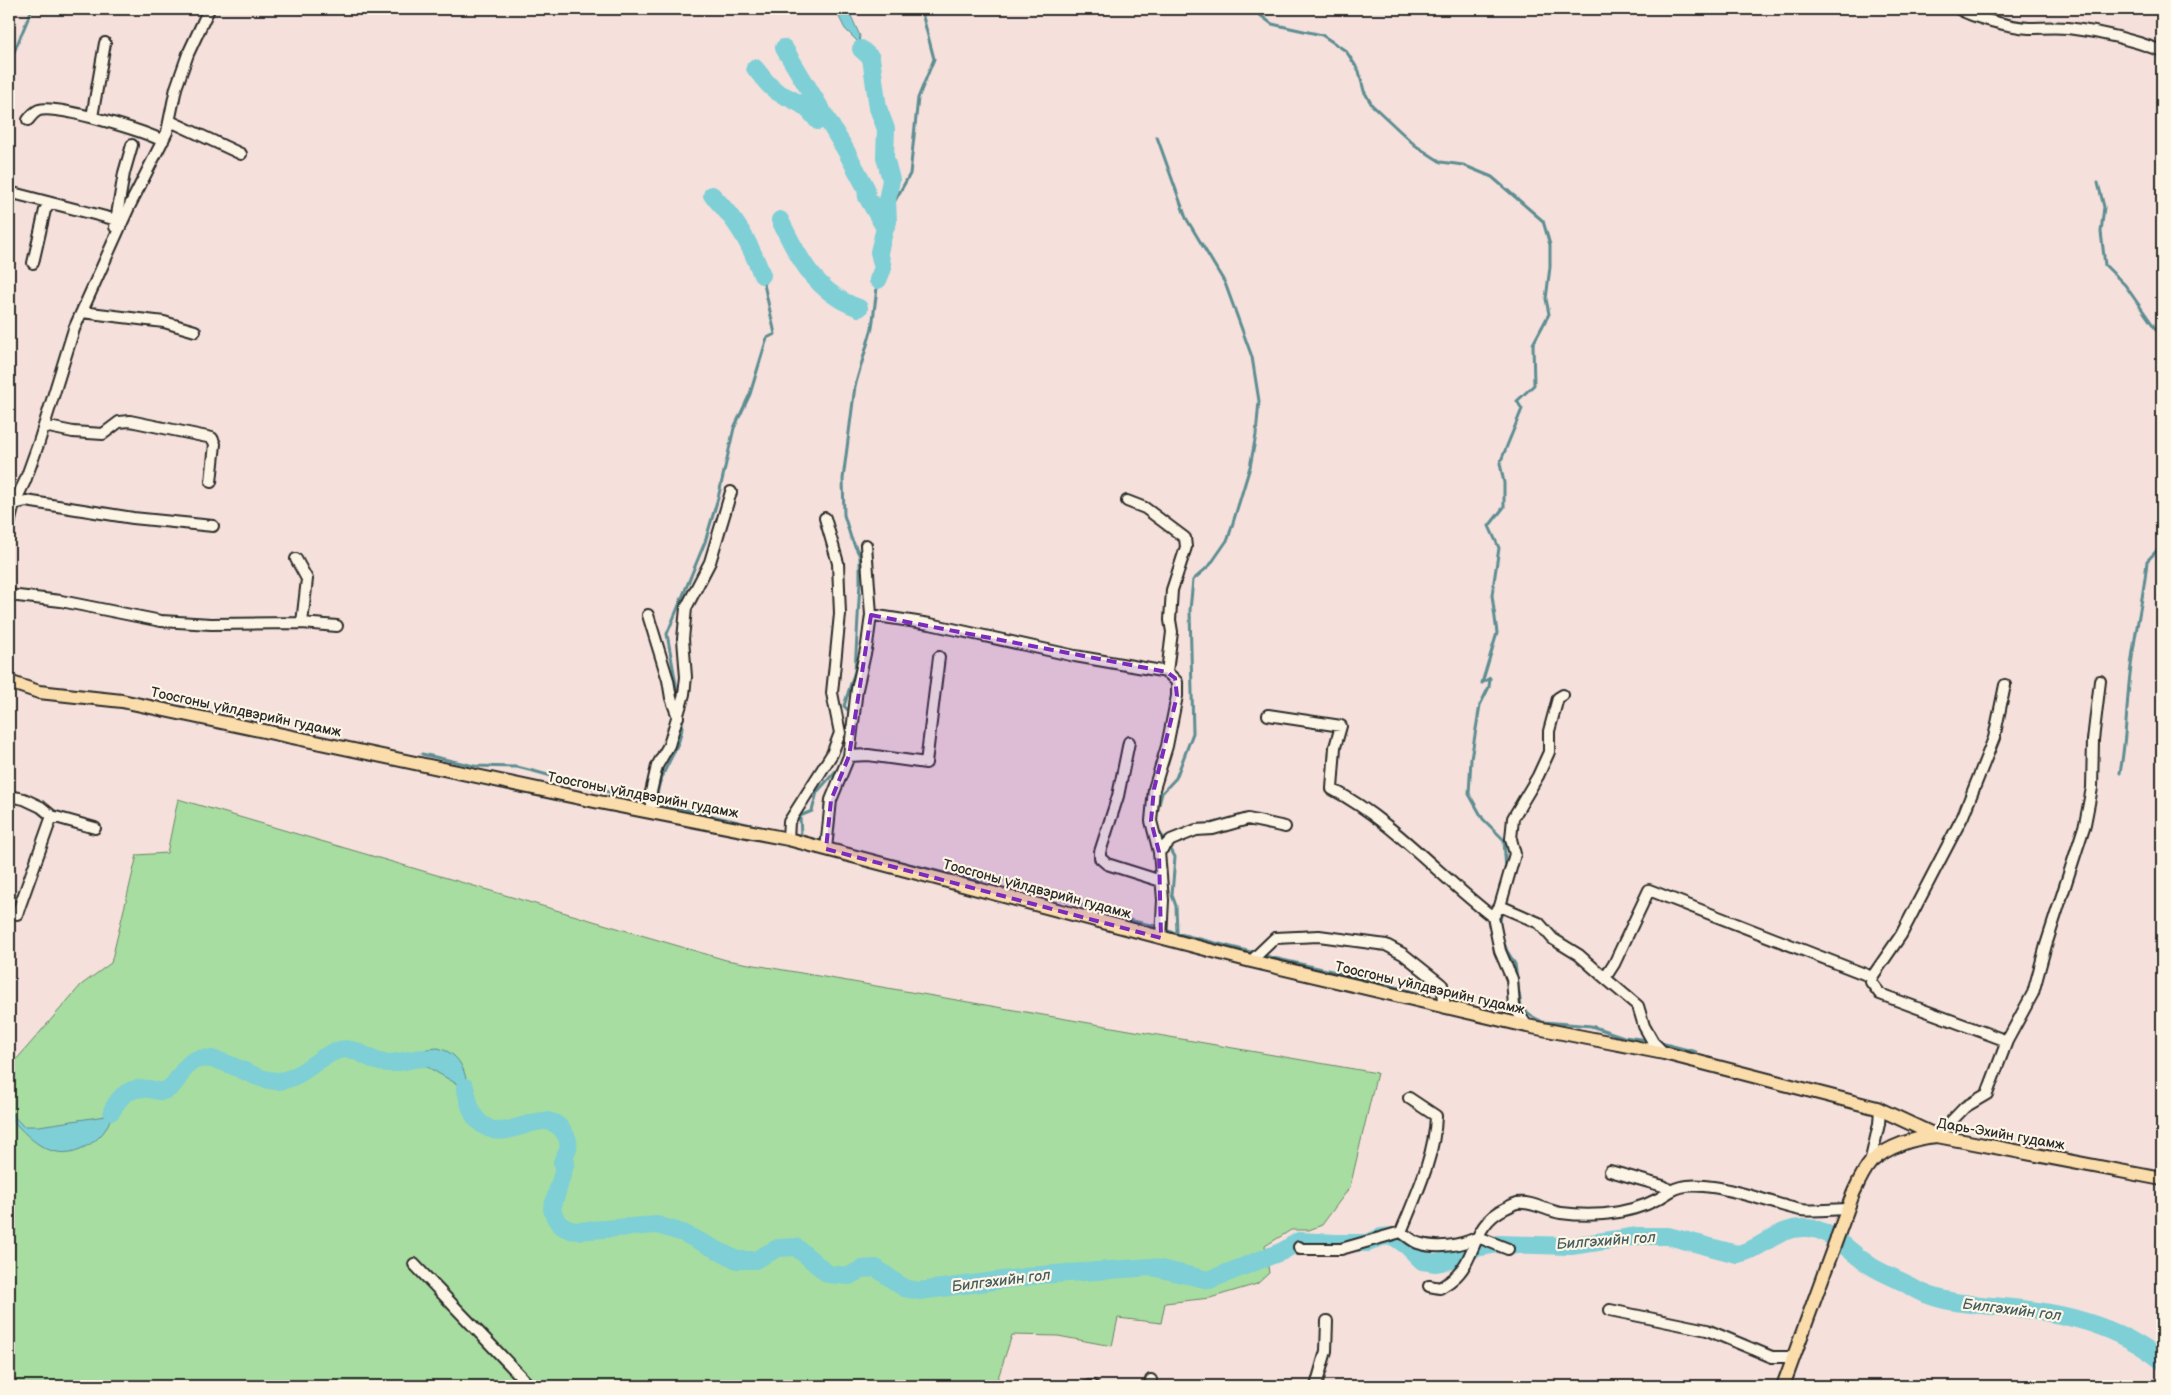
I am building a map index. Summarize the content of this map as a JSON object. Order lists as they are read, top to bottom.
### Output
{
  "streets": {
    "main road": ["Тоосгоны үйлдвэрийн гудамж", "Дарь-Эхийн гудамж"]
  },
  "crossings": [
    ["Тоосгоны үйлдвэрийн гудамж", "Дарь-Эхийн гудамж"]
  ],
  "water": ["Билгэхийн гол"]
}
